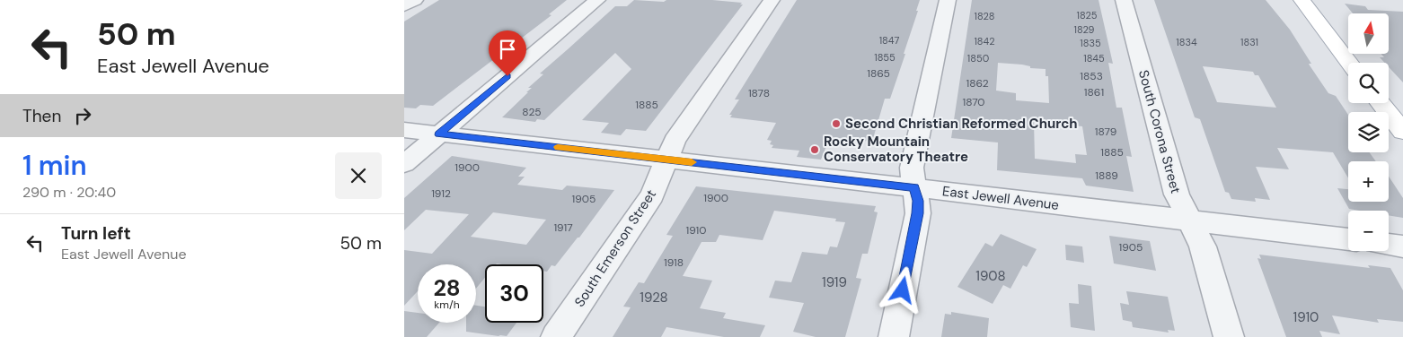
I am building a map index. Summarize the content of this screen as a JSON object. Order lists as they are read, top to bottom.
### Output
{
  "streets": {
    "street": ["South Corona Street", "East Jewell Avenue", "South Emerson Street"]
  },
  "crossings": [
    ["South Corona Street", "East Jewell Avenue"],
    ["East Jewell Avenue", "South Emerson Street"]
  ],
  "places": ["Second Christian Reformed Church", "Rocky Mountain Conservatory Theatre"],
  "house_numbers": [
    "1825",
    "1828",
    "1829",
    "1847",
    "1842",
    "1834",
    "1831",
    "1835",
    "1855",
    "1850",
    "1845",
    "1865",
    "1853",
    "1862",
    "1861",
    "1878",
    "1870",
    "1885",
    "825",
    "1879",
    "1885",
    "1900",
    "1889",
    "1912",
    "1900",
    "1905",
    "1917",
    "1910",
    "1905",
    "1918",
    "1908",
    "1919",
    "1928",
    "1910"
  ],
  "north": "top",
  "page": {
    "turn": ["50 m", "East Jewell Avenue"],
    "map_buttons": ["+", "−"],
    "then": "Then",
    "heading": ["1 min", "290 m · 20:40"],
    "list": [
      {
        "name": "Turn left",
        "note": "East Jewell Avenue",
        "value": "50 m"
      }
    ],
    "speed": "28 km/h",
    "limit": "30"
  }
}
